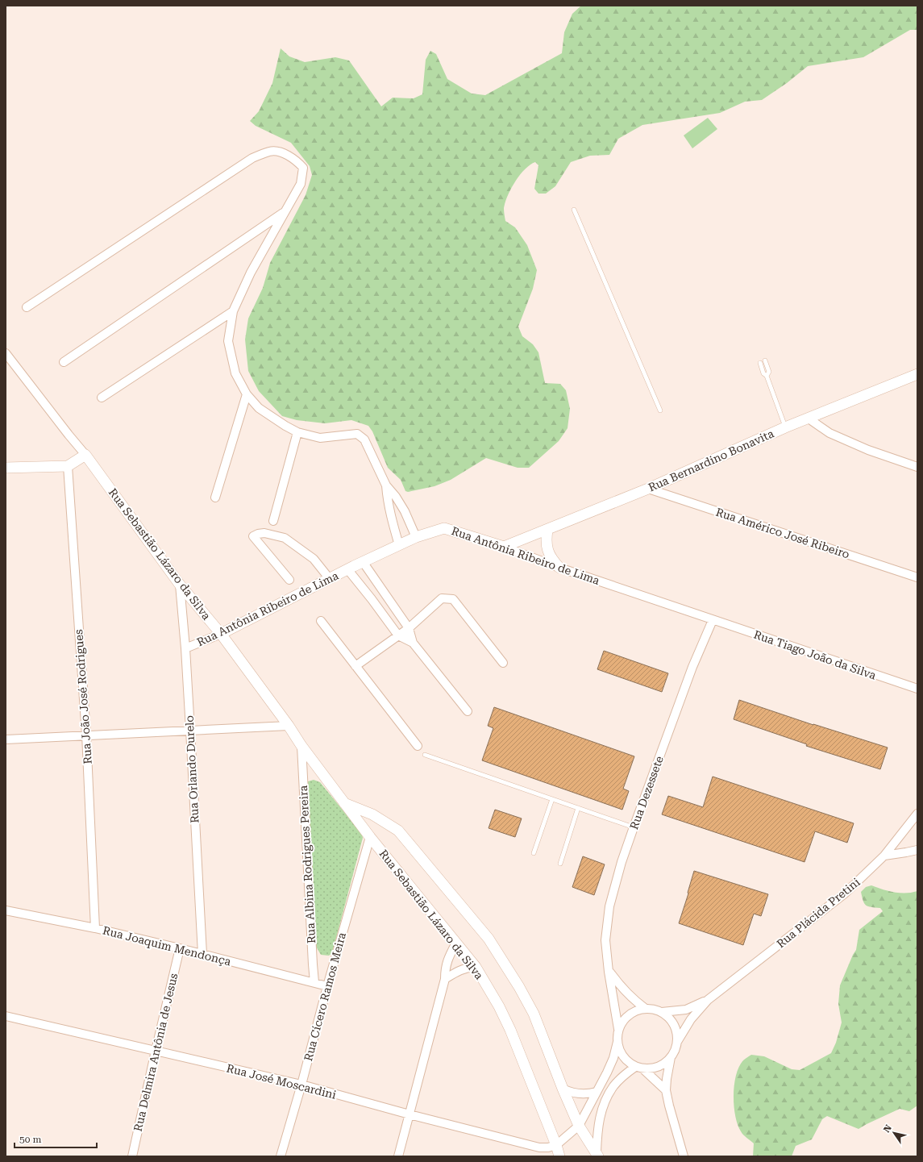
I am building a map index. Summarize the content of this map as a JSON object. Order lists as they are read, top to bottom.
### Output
{
  "streets": {
    "street": [
      "Rua Bernardino Bonavita",
      "Rua Américo José Ribeiro",
      "Rua Sebastião Lázaro da Silva",
      "Rua Antônia Ribeiro de Lima",
      "Rua Tiago João da Silva",
      "Rua João José Rodrigues",
      "Rua Orlando Durelo",
      "Rua Dezessete",
      "Rua Albina Rodrigues Pereira",
      "Rua Plácida Pretini",
      "Rua Joaquim Mendonça",
      "Rua Cícero Ramos Meira",
      "Rua Delmira Antônia de Jesus",
      "Rua José Moscardini"
    ]
  },
  "crossings": [
    ["Rua Bernardino Bonavita", "Rua Américo José Ribeiro"],
    ["Rua Bernardino Bonavita", "Rua Antônia Ribeiro de Lima"],
    ["Rua Sebastião Lázaro da Silva", "Rua Antônia Ribeiro de Lima"],
    ["Rua Sebastião Lázaro da Silva", "Rua Orlando Durelo"],
    ["Rua Sebastião Lázaro da Silva", "Rua Albina Rodrigues Pereira"],
    ["Rua Sebastião Lázaro da Silva", "Rua Cícero Ramos Meira"],
    ["Rua Sebastião Lázaro da Silva", "Rua José Moscardini"],
    ["Rua Antônia Ribeiro de Lima", "Rua Tiago João da Silva"],
    ["Rua Antônia Ribeiro de Lima", "Rua Orlando Durelo"],
    ["Rua Antônia Ribeiro de Lima", "Rua Dezessete"],
    ["Rua Tiago João da Silva", "Rua Dezessete"],
    ["Rua João José Rodrigues", "Rua Joaquim Mendonça"],
    ["Rua Orlando Durelo", "Rua Joaquim Mendonça"],
    ["Rua Dezessete", "Rua Plácida Pretini"],
    ["Rua Albina Rodrigues Pereira", "Rua Joaquim Mendonça"],
    ["Rua Joaquim Mendonça", "Rua Cícero Ramos Meira"],
    ["Rua Joaquim Mendonça", "Rua Delmira Antônia de Jesus"],
    ["Rua Cícero Ramos Meira", "Rua José Moscardini"],
    ["Rua Delmira Antônia de Jesus", "Rua José Moscardini"]
  ],
  "scale_bar": "50 m",
  "north": "top left"
}
